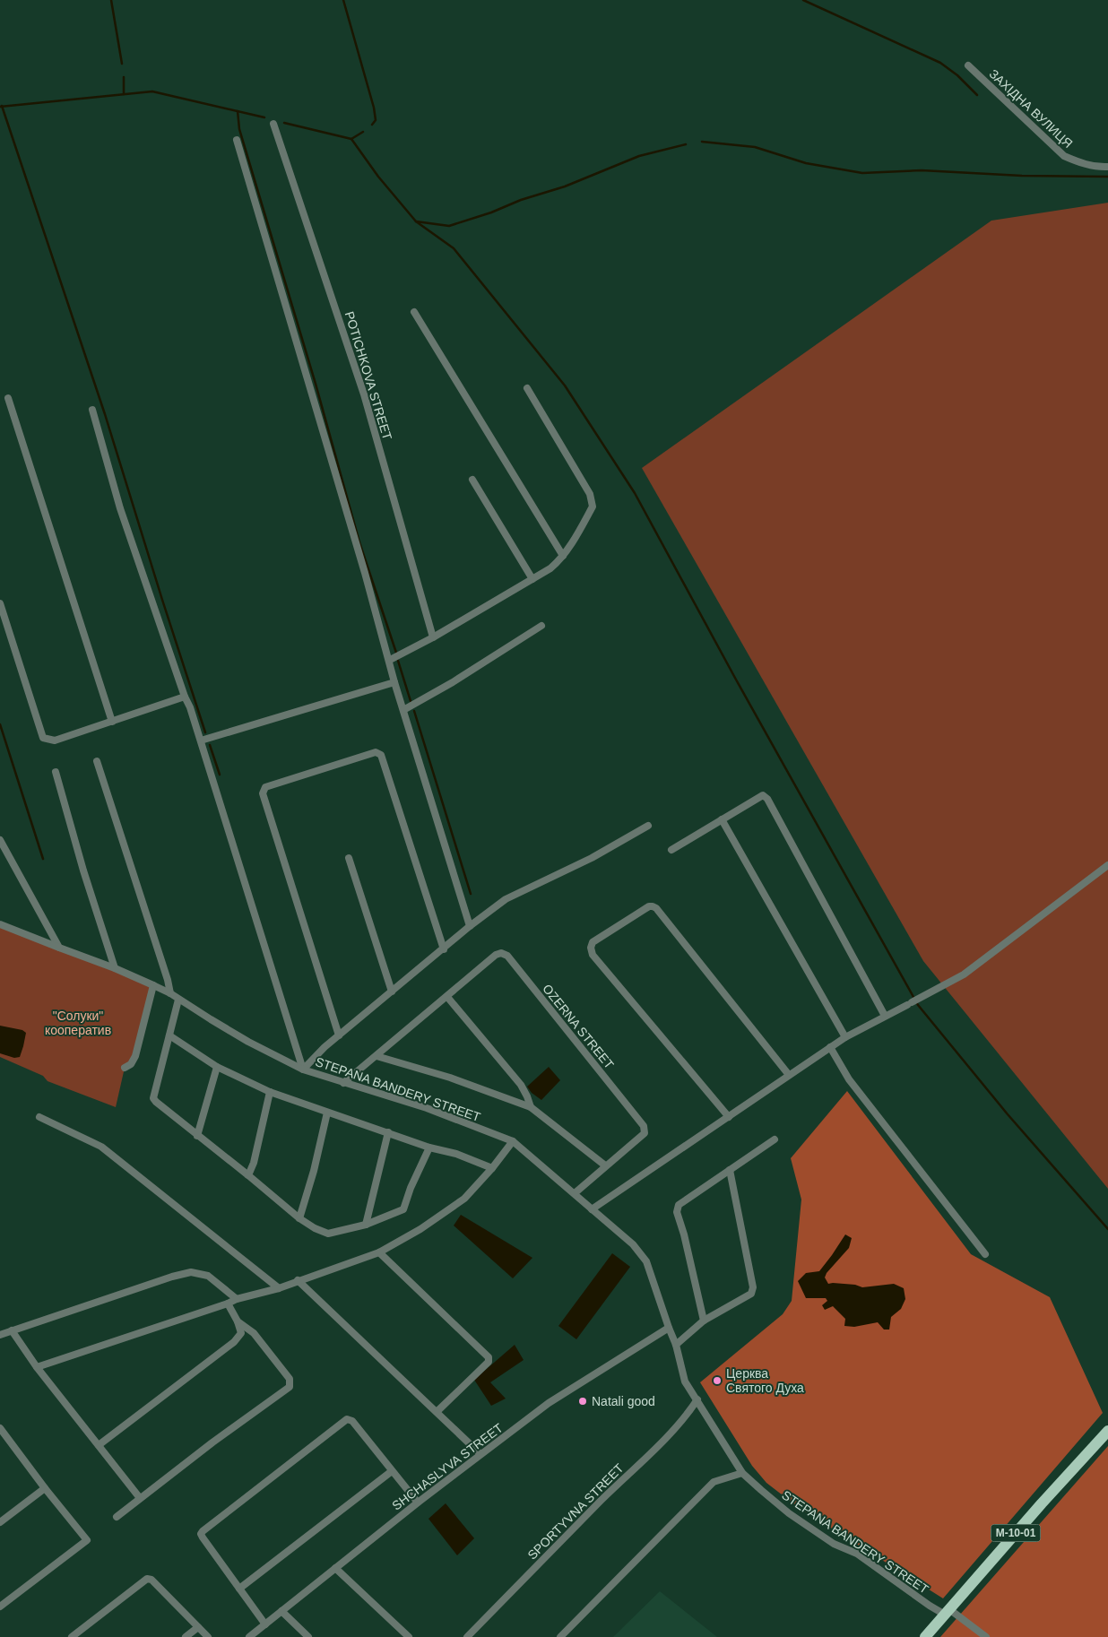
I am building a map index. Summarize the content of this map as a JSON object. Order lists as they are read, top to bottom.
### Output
{
  "streets": {
    "highway": ["М-10-01"],
    "street": [
      "ЗАХІДНА ВУЛИЦЯ",
      "POTICHKOVA STREET",
      "OZERNA STREET",
      "STEPANA BANDERY STREET",
      "SHCHASLYVA STREET",
      "SPORTYVNA STREET"
    ]
  },
  "crossings": [
    ["OZERNA STREET", "STEPANA BANDERY STREET"],
    ["STEPANA BANDERY STREET", "SHCHASLYVA STREET"],
    ["STEPANA BANDERY STREET", "SPORTYVNA STREET"],
    ["STEPANA BANDERY STREET", "М-10-01"]
  ],
  "parks": ["\"Солуки\" кооператив"],
  "places": ["Церква Святого Духа", "Natali good"]
}
